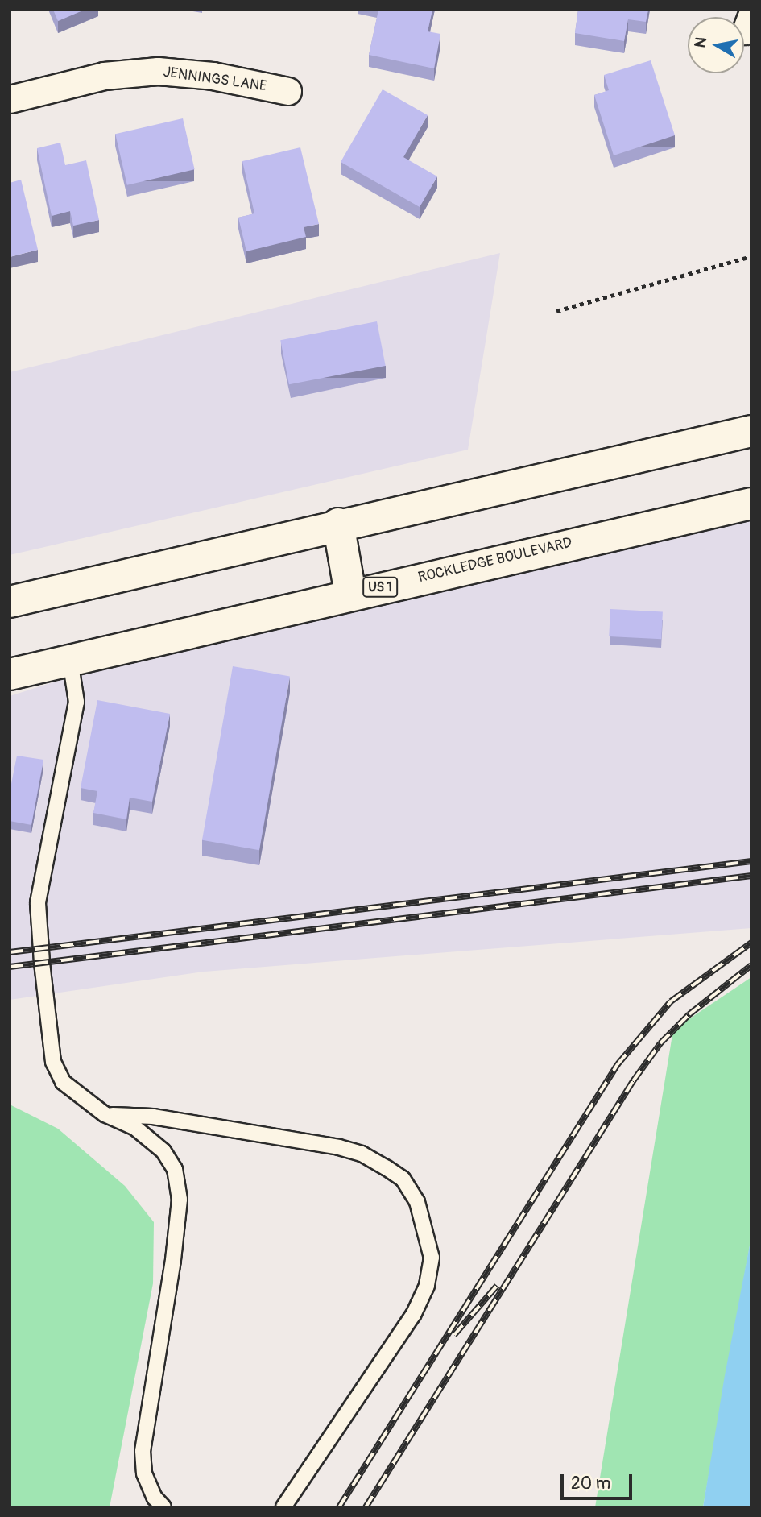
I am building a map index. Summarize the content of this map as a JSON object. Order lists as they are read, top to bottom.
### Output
{
  "streets": {
    "main road": ["ROCKLEDGE BOULEVARD", "US 1"],
    "street": ["JENNINGS LANE"]
  },
  "scale_bar": "20 m",
  "north": "left"
}
